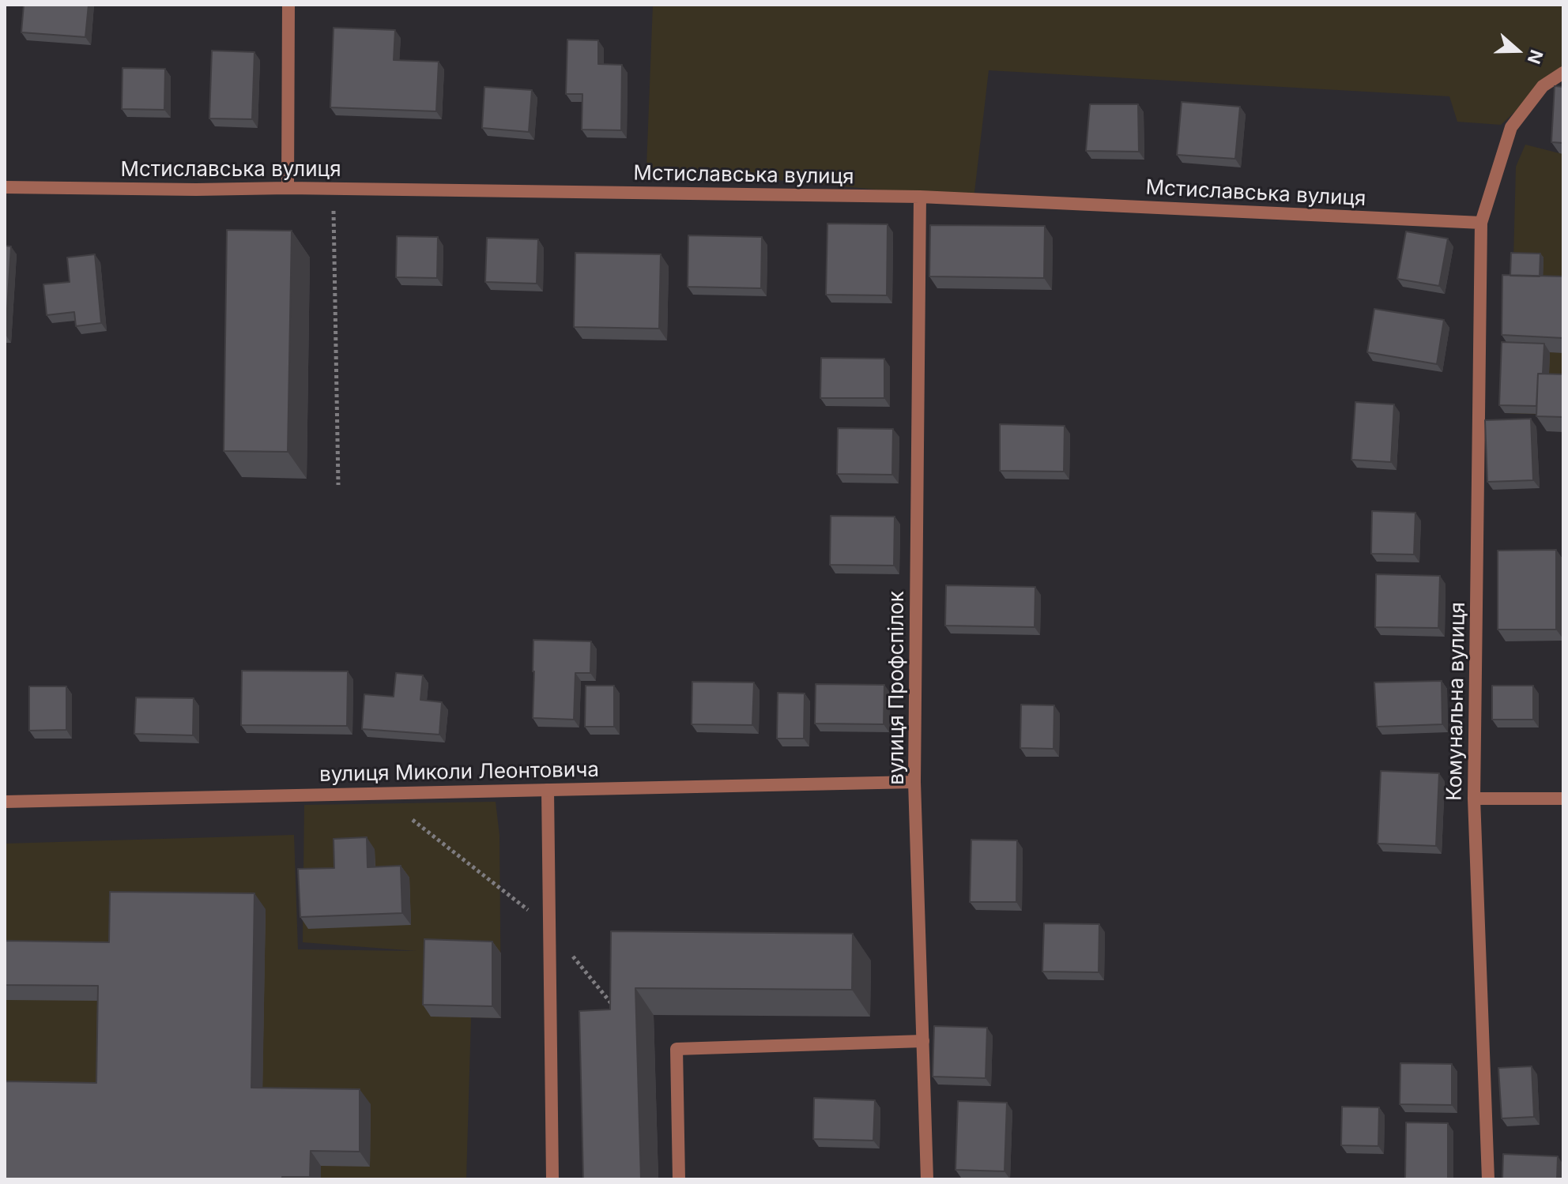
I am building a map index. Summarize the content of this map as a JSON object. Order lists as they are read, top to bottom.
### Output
{
  "streets": {
    "street": [
      "Мстиславська вулиця",
      "вулиця Профспілок",
      "Комунальна вулиця",
      "вулиця Миколи Леонтовича"
    ]
  },
  "crossings": [
    ["Мстиславська вулиця", "вулиця Профспілок"],
    ["Мстиславська вулиця", "Комунальна вулиця"],
    ["вулиця Профспілок", "вулиця Миколи Леонтовича"]
  ],
  "north": "right"
}
